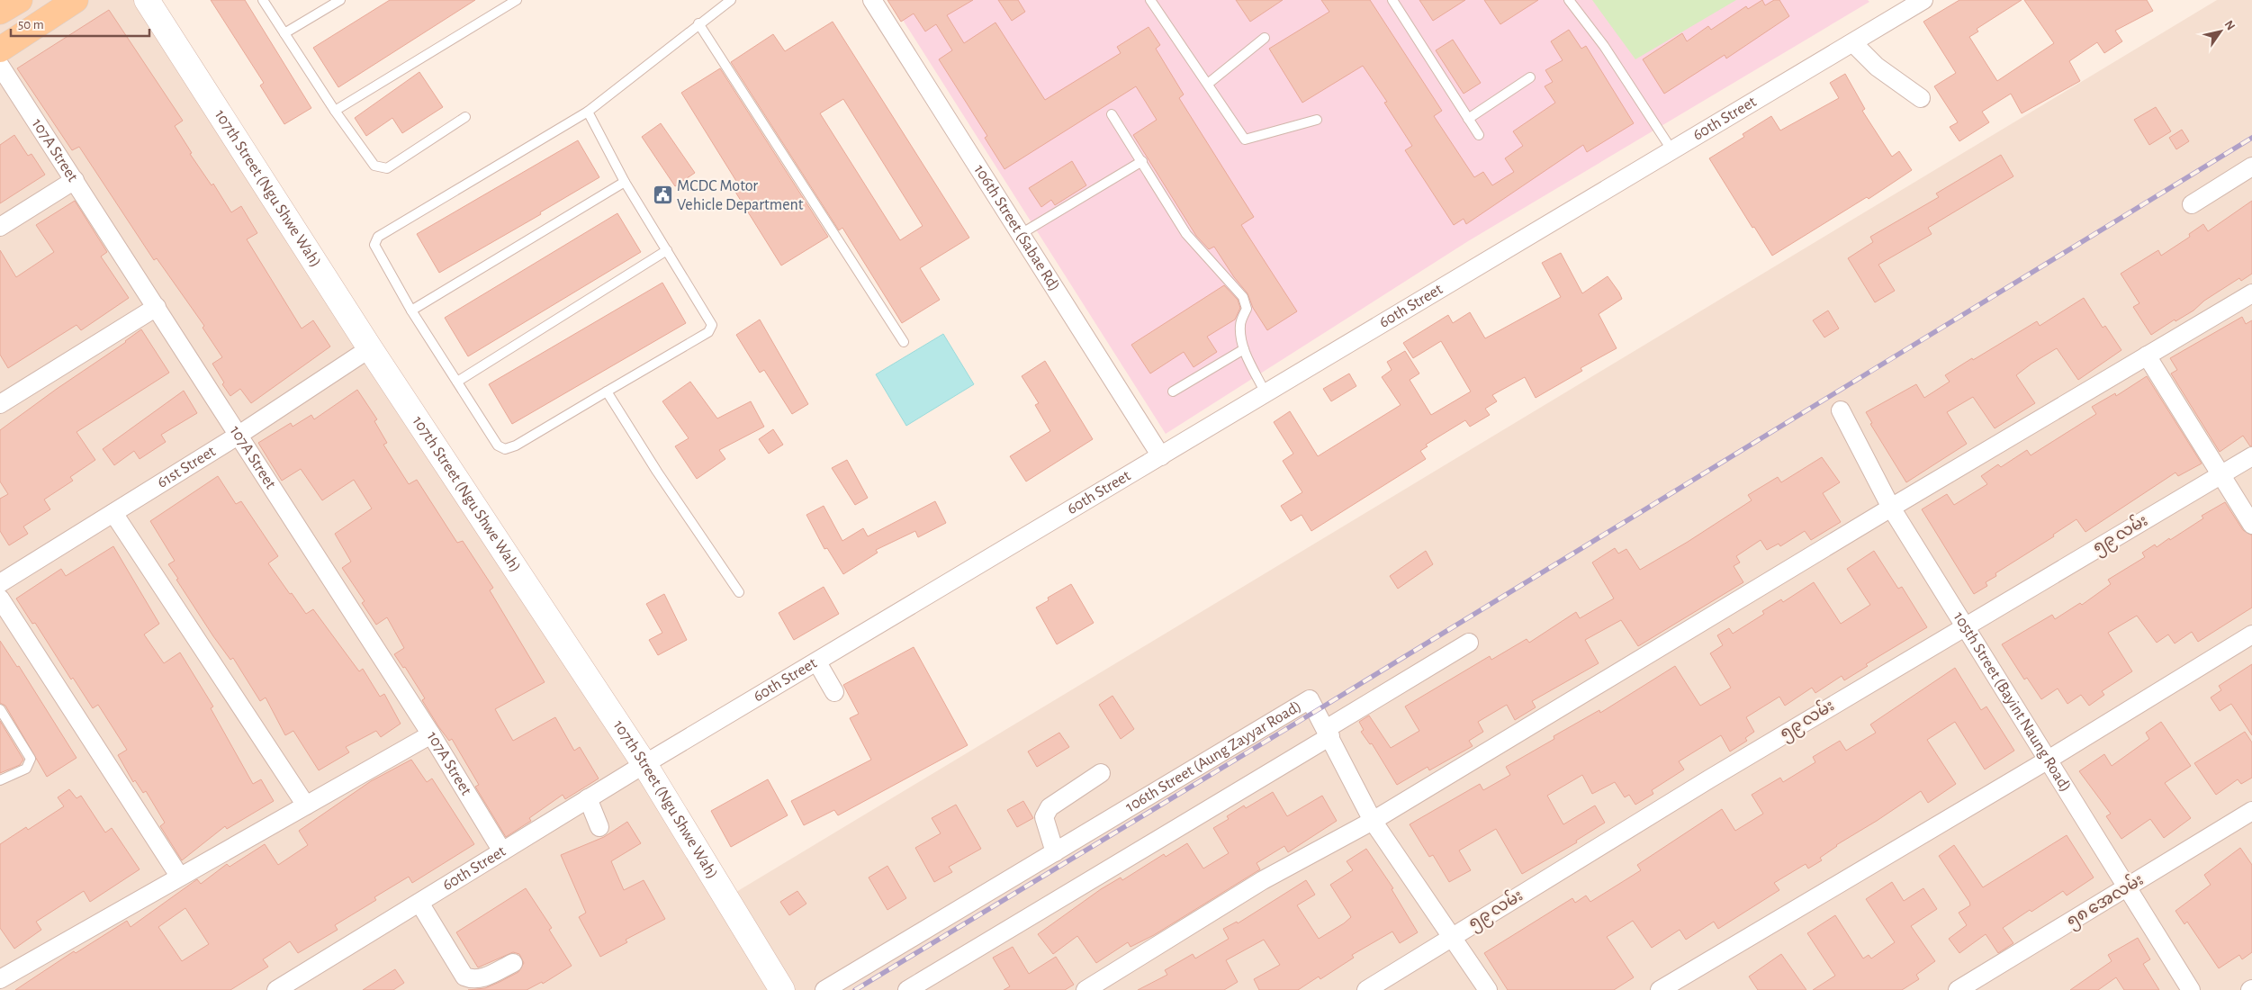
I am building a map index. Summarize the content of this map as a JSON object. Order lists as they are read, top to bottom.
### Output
{
  "streets": {
    "street": [
      "60th Street",
      "107A Street",
      "107th Street (Ngu Shwe Wah)",
      "106th Street (Sabae Rd)",
      "61st Street",
      "၅၉ လမ်း",
      "105th Street (Bayint Naung Road)",
      "106th Street (Aung Zayyar Road)",
      "၅၈ အေလမ်း"
    ]
  },
  "crossings": [
    ["60th Street", "107A Street"],
    ["60th Street", "107th Street (Ngu Shwe Wah)"],
    ["60th Street", "106th Street (Sabae Rd)"],
    ["107A Street", "61st Street"],
    ["107th Street (Ngu Shwe Wah)", "61st Street"],
    ["၅၉ လမ်း", "105th Street (Bayint Naung Road)"],
    ["၅၉ လမ်း", "106th Street (Aung Zayyar Road)"],
    ["105th Street (Bayint Naung Road)", "၅၈ အေလမ်း"]
  ],
  "places": {
    "public building": ["MCDC Motor Vehicle Department"]
  },
  "scale_bar": "50 m",
  "north": "top right"
}
